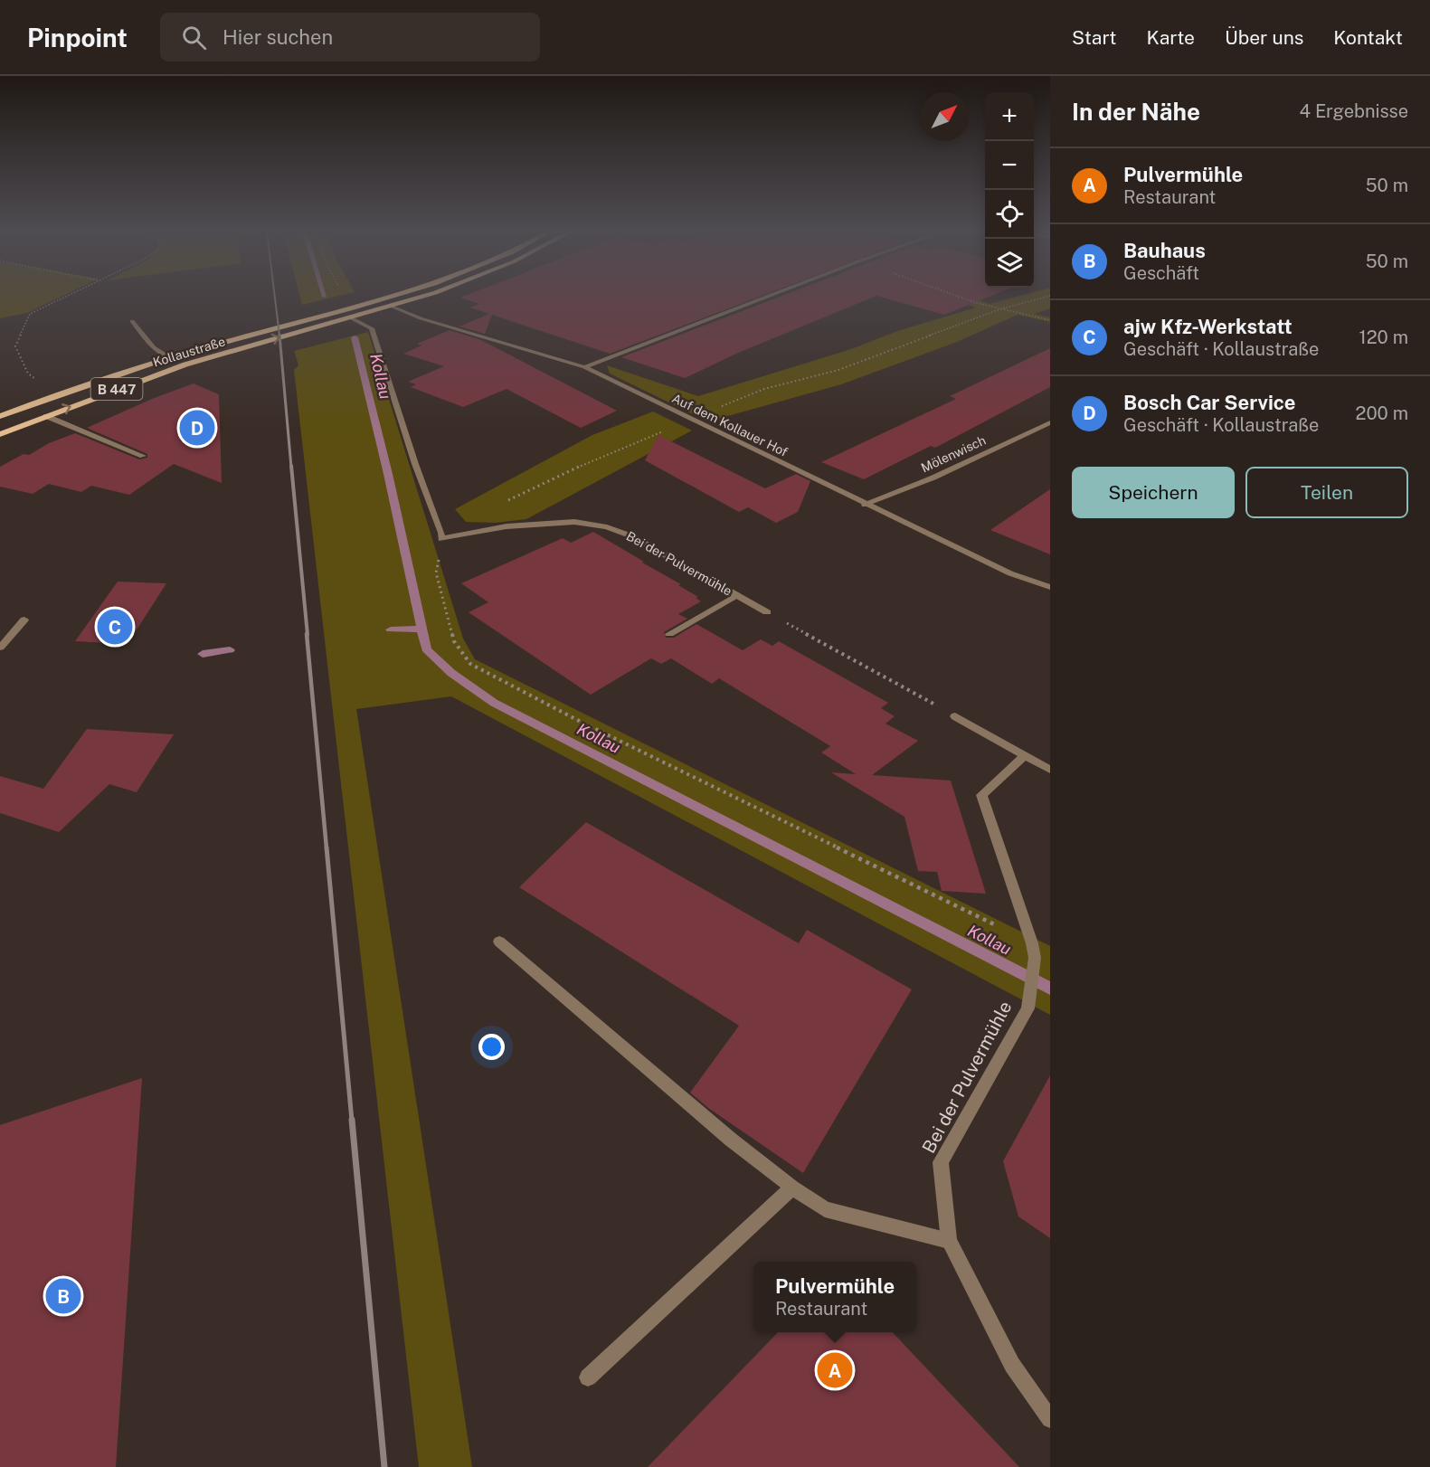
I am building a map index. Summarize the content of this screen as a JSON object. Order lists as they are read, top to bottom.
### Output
{
  "streets": {
    "main road": ["Kollaustraße", "B 447"],
    "street": ["Auf dem Kollauer Hof", "Mölenwisch", "Bei der Pulvermühle"]
  },
  "crossings": [
    ["Kollaustraße", "Auf dem Kollauer Hof"],
    ["Auf dem Kollauer Hof", "Mölenwisch"]
  ],
  "water": ["Kollau"],
  "north": "top right",
  "page": {
    "header": "Pinpoint",
    "search": "Hier suchen",
    "nav": [
      "Start",
      "Karte",
      "Über uns",
      "Kontakt"
    ],
    "heading": ["In der Nähe", "4 Ergebnisse"],
    "map_buttons": ["+", "−"],
    "list": [
      {
        "mark": "A",
        "name": "Pulvermühle",
        "note": "Restaurant",
        "value": "50 m"
      },
      {
        "mark": "B",
        "name": "Bauhaus",
        "note": "Geschäft",
        "value": "50 m"
      },
      {
        "mark": "C",
        "name": "ajw Kfz-Werkstatt",
        "note": "Geschäft · Kollaustraße",
        "value": "120 m"
      },
      {
        "mark": "D",
        "name": "Bosch Car Service",
        "note": "Geschäft · Kollaustraße",
        "value": "200 m"
      }
    ],
    "pins": [
      "D",
      "C",
      "B",
      "A"
    ],
    "buttons": ["Speichern", "Teilen"],
    "popup": ["Pulvermühle", "Restaurant"]
  }
}
